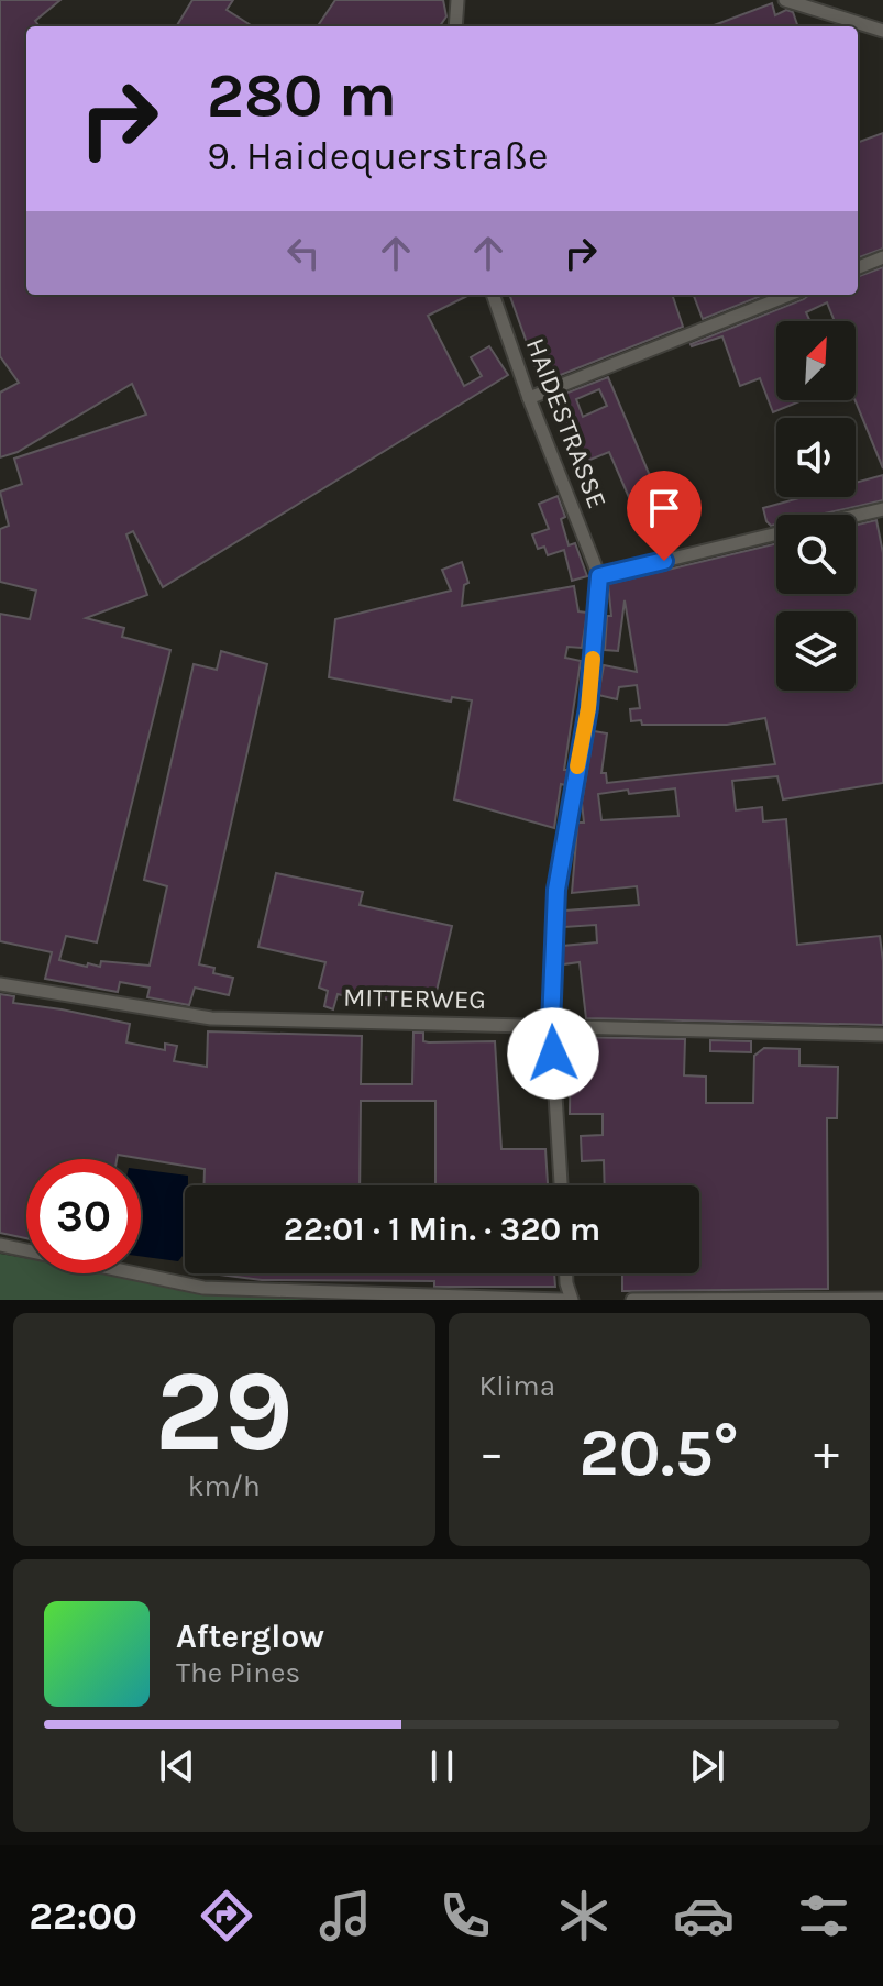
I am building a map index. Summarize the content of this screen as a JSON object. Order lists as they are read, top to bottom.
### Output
{
  "streets": {
    "street": ["HAIDESTRASSE", "MITTERWEG"]
  },
  "crossings": [
    ["HAIDESTRASSE", "MITTERWEG"]
  ],
  "north": "top right",
  "page": {
    "turn": ["280 m", "9. Haidequerstraße"],
    "limit": "30",
    "trip": "22:01 · 1 Min. · 320 m",
    "tile": [
      ["29", "km/h"],
      "Klima"
    ],
    "heat": ["−", "20.5°", "+"],
    "song": ["Afterglow", "The Pines"],
    "tabs": "22:00"
  }
}
